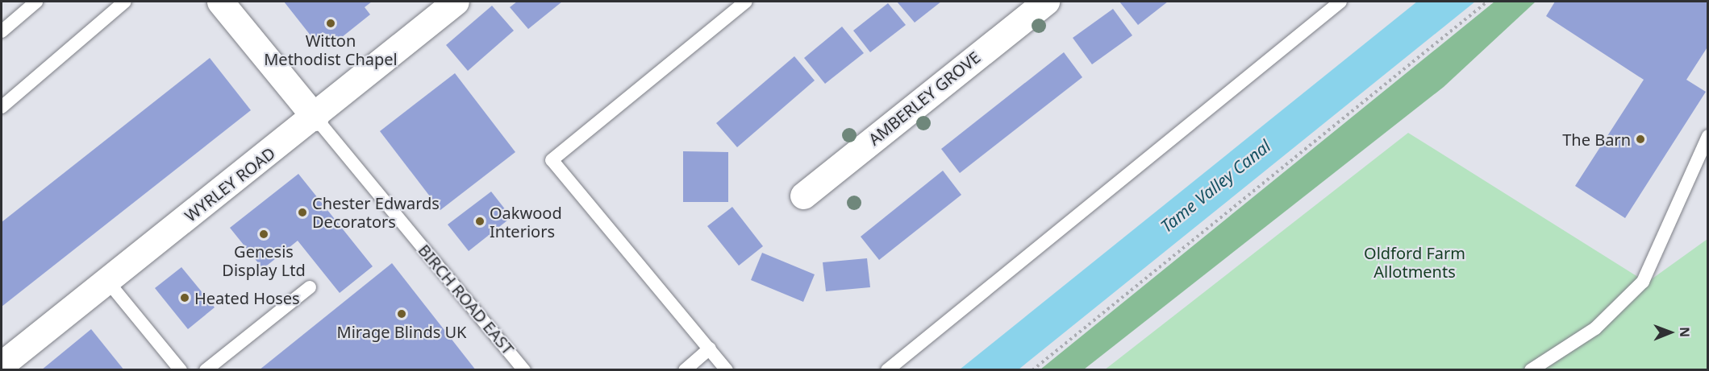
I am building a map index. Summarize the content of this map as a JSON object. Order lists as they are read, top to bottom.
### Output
{
  "streets": {
    "street": ["AMBERLEY GROVE", "WYRLEY ROAD"],
    "lane": ["BIRCH ROAD EAST"]
  },
  "crossings": [
    ["WYRLEY ROAD", "BIRCH ROAD EAST"]
  ],
  "water": ["Tame Valley Canal"],
  "parks": ["Oldford Farm Allotments"],
  "places": [
    "Witton Methodist Chapel",
    "The Barn",
    "Chester Edwards Decorators",
    "Oakwood Interiors",
    "Genesis Display Ltd",
    "Heated Hoses",
    "Mirage Blinds UK"
  ],
  "north": "right"
}
